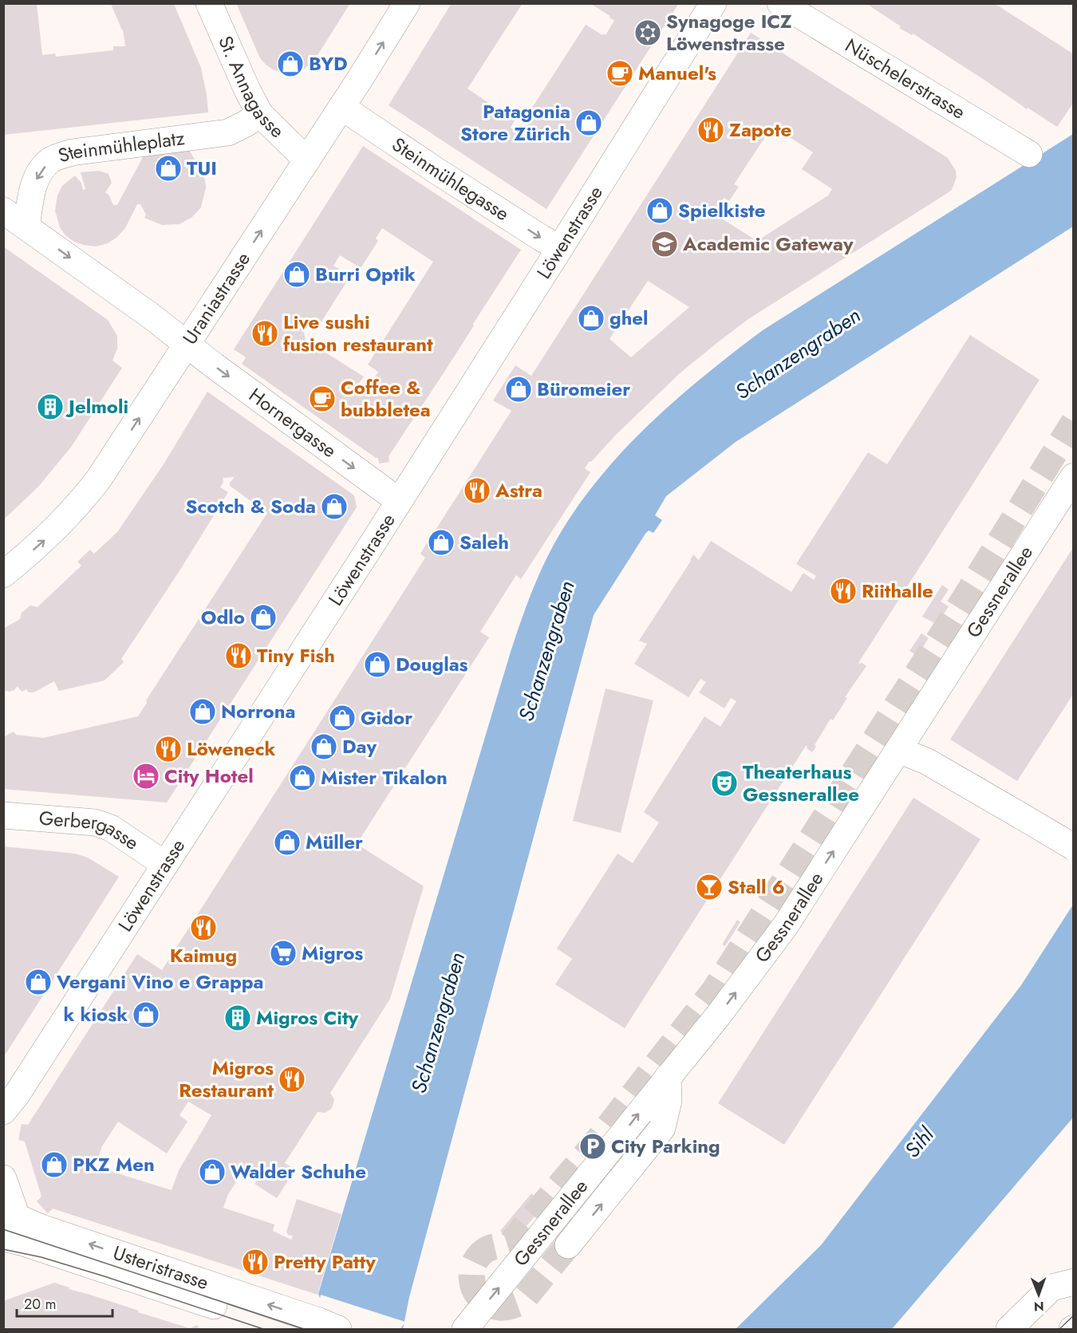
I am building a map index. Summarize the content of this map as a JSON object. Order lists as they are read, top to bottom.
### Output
{
  "streets": {
    "street": [
      "Nüschelerstrasse",
      "St. Annagasse",
      "Steinmühleplatz",
      "Steinmühlegasse",
      "Löwenstrasse",
      "Uraniastrasse",
      "Hornergasse",
      "Gessnerallee",
      "Gerbergasse",
      "Usteristrasse"
    ]
  },
  "crossings": [
    ["St. Annagasse", "Steinmühleplatz"],
    ["St. Annagasse", "Uraniastrasse"],
    ["Steinmühlegasse", "Löwenstrasse"],
    ["Steinmühlegasse", "Uraniastrasse"],
    ["Löwenstrasse", "Hornergasse"],
    ["Löwenstrasse", "Gerbergasse"],
    ["Uraniastrasse", "Hornergasse"]
  ],
  "one_way": [
    "Steinmühleplatz",
    "Steinmühlegasse",
    "Uraniastrasse",
    "Hornergasse",
    "Gessnerallee"
  ],
  "water": ["Schanzengraben", "Sihl"],
  "places": {
    "synagogue": ["Synagoge ICZ Löwenstrasse"],
    "shop": [
      "BYD",
      "Patagonia Store Zürich",
      "TUI",
      "Spielkiste",
      "Burri Optik",
      "ghel",
      "Büromeier",
      "Scotch & Soda",
      "Saleh",
      "Odlo",
      "Douglas",
      "Norrona",
      "Gidor",
      "Day",
      "Mister Tikalon",
      "Müller",
      "Vergani Vino e Grappa",
      "k kiosk",
      "PKZ Men",
      "Walder Schuhe"
    ],
    "cafe": ["Manuel's", "Coffee & bubbletea"],
    "restaurant": [
      "Zapote",
      "Live sushi fusion restaurant",
      "Astra",
      "Riithalle",
      "Tiny Fish",
      "Löweneck",
      "Kaimug",
      "Migros Restaurant",
      "Pretty Patty"
    ],
    "school or university": ["Academic Gateway"],
    "building": ["Jelmoli", "Migros City"],
    "hotel": ["City Hotel"],
    "theatre": ["Theaterhaus Gessnerallee"],
    "bar": ["Stall 6"],
    "supermarket": ["Migros"],
    "parking": ["City Parking"]
  },
  "scale_bar": "20 m",
  "north": "bottom"
}
